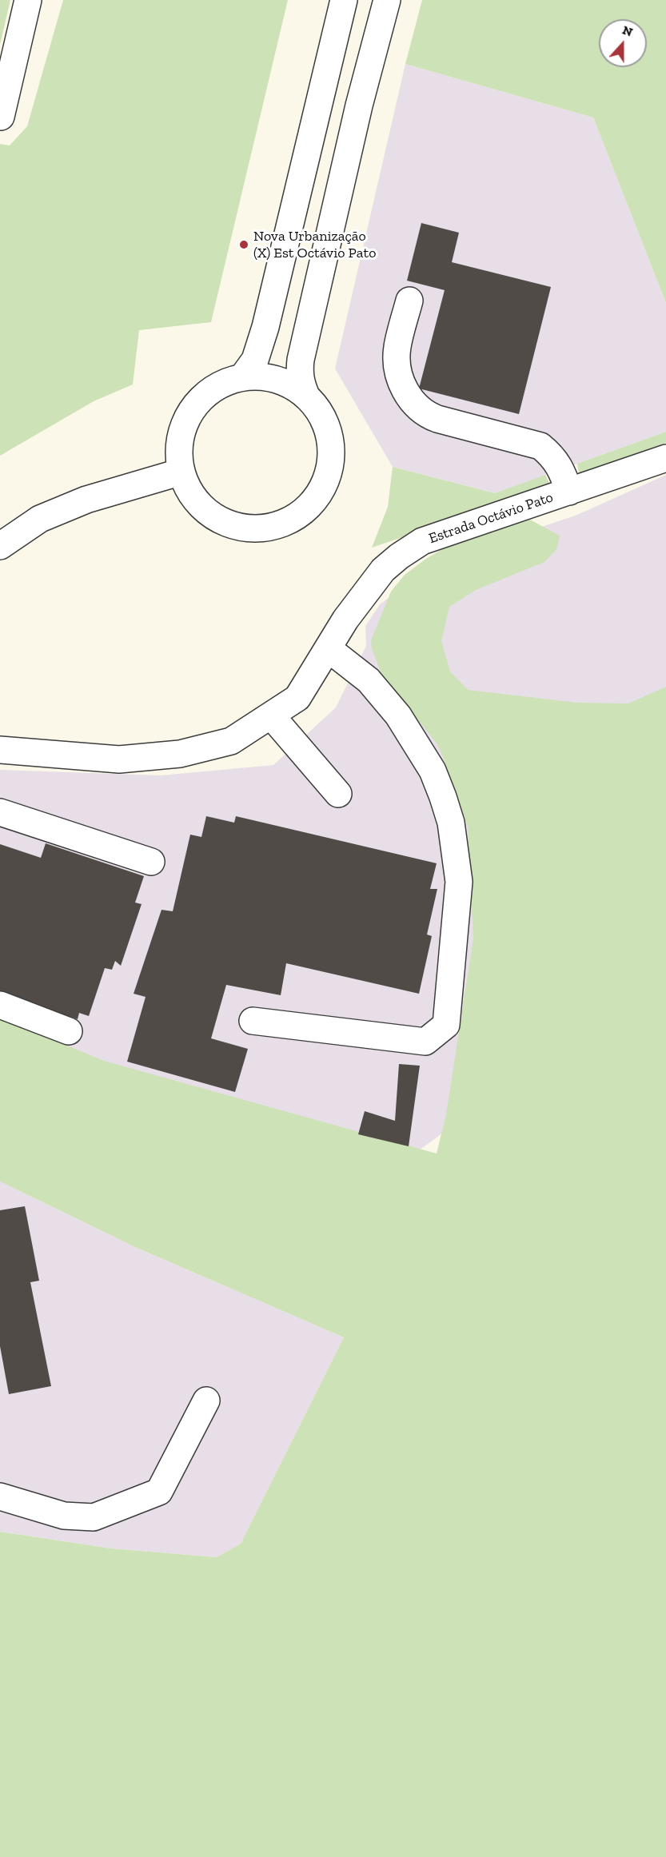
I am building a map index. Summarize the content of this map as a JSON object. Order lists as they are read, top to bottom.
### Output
{
  "streets": {
    "street": ["Estrada Octávio Pato"]
  },
  "places": ["Nova Urbanização (X) Est Octávio Pato"],
  "north": "top"
}
